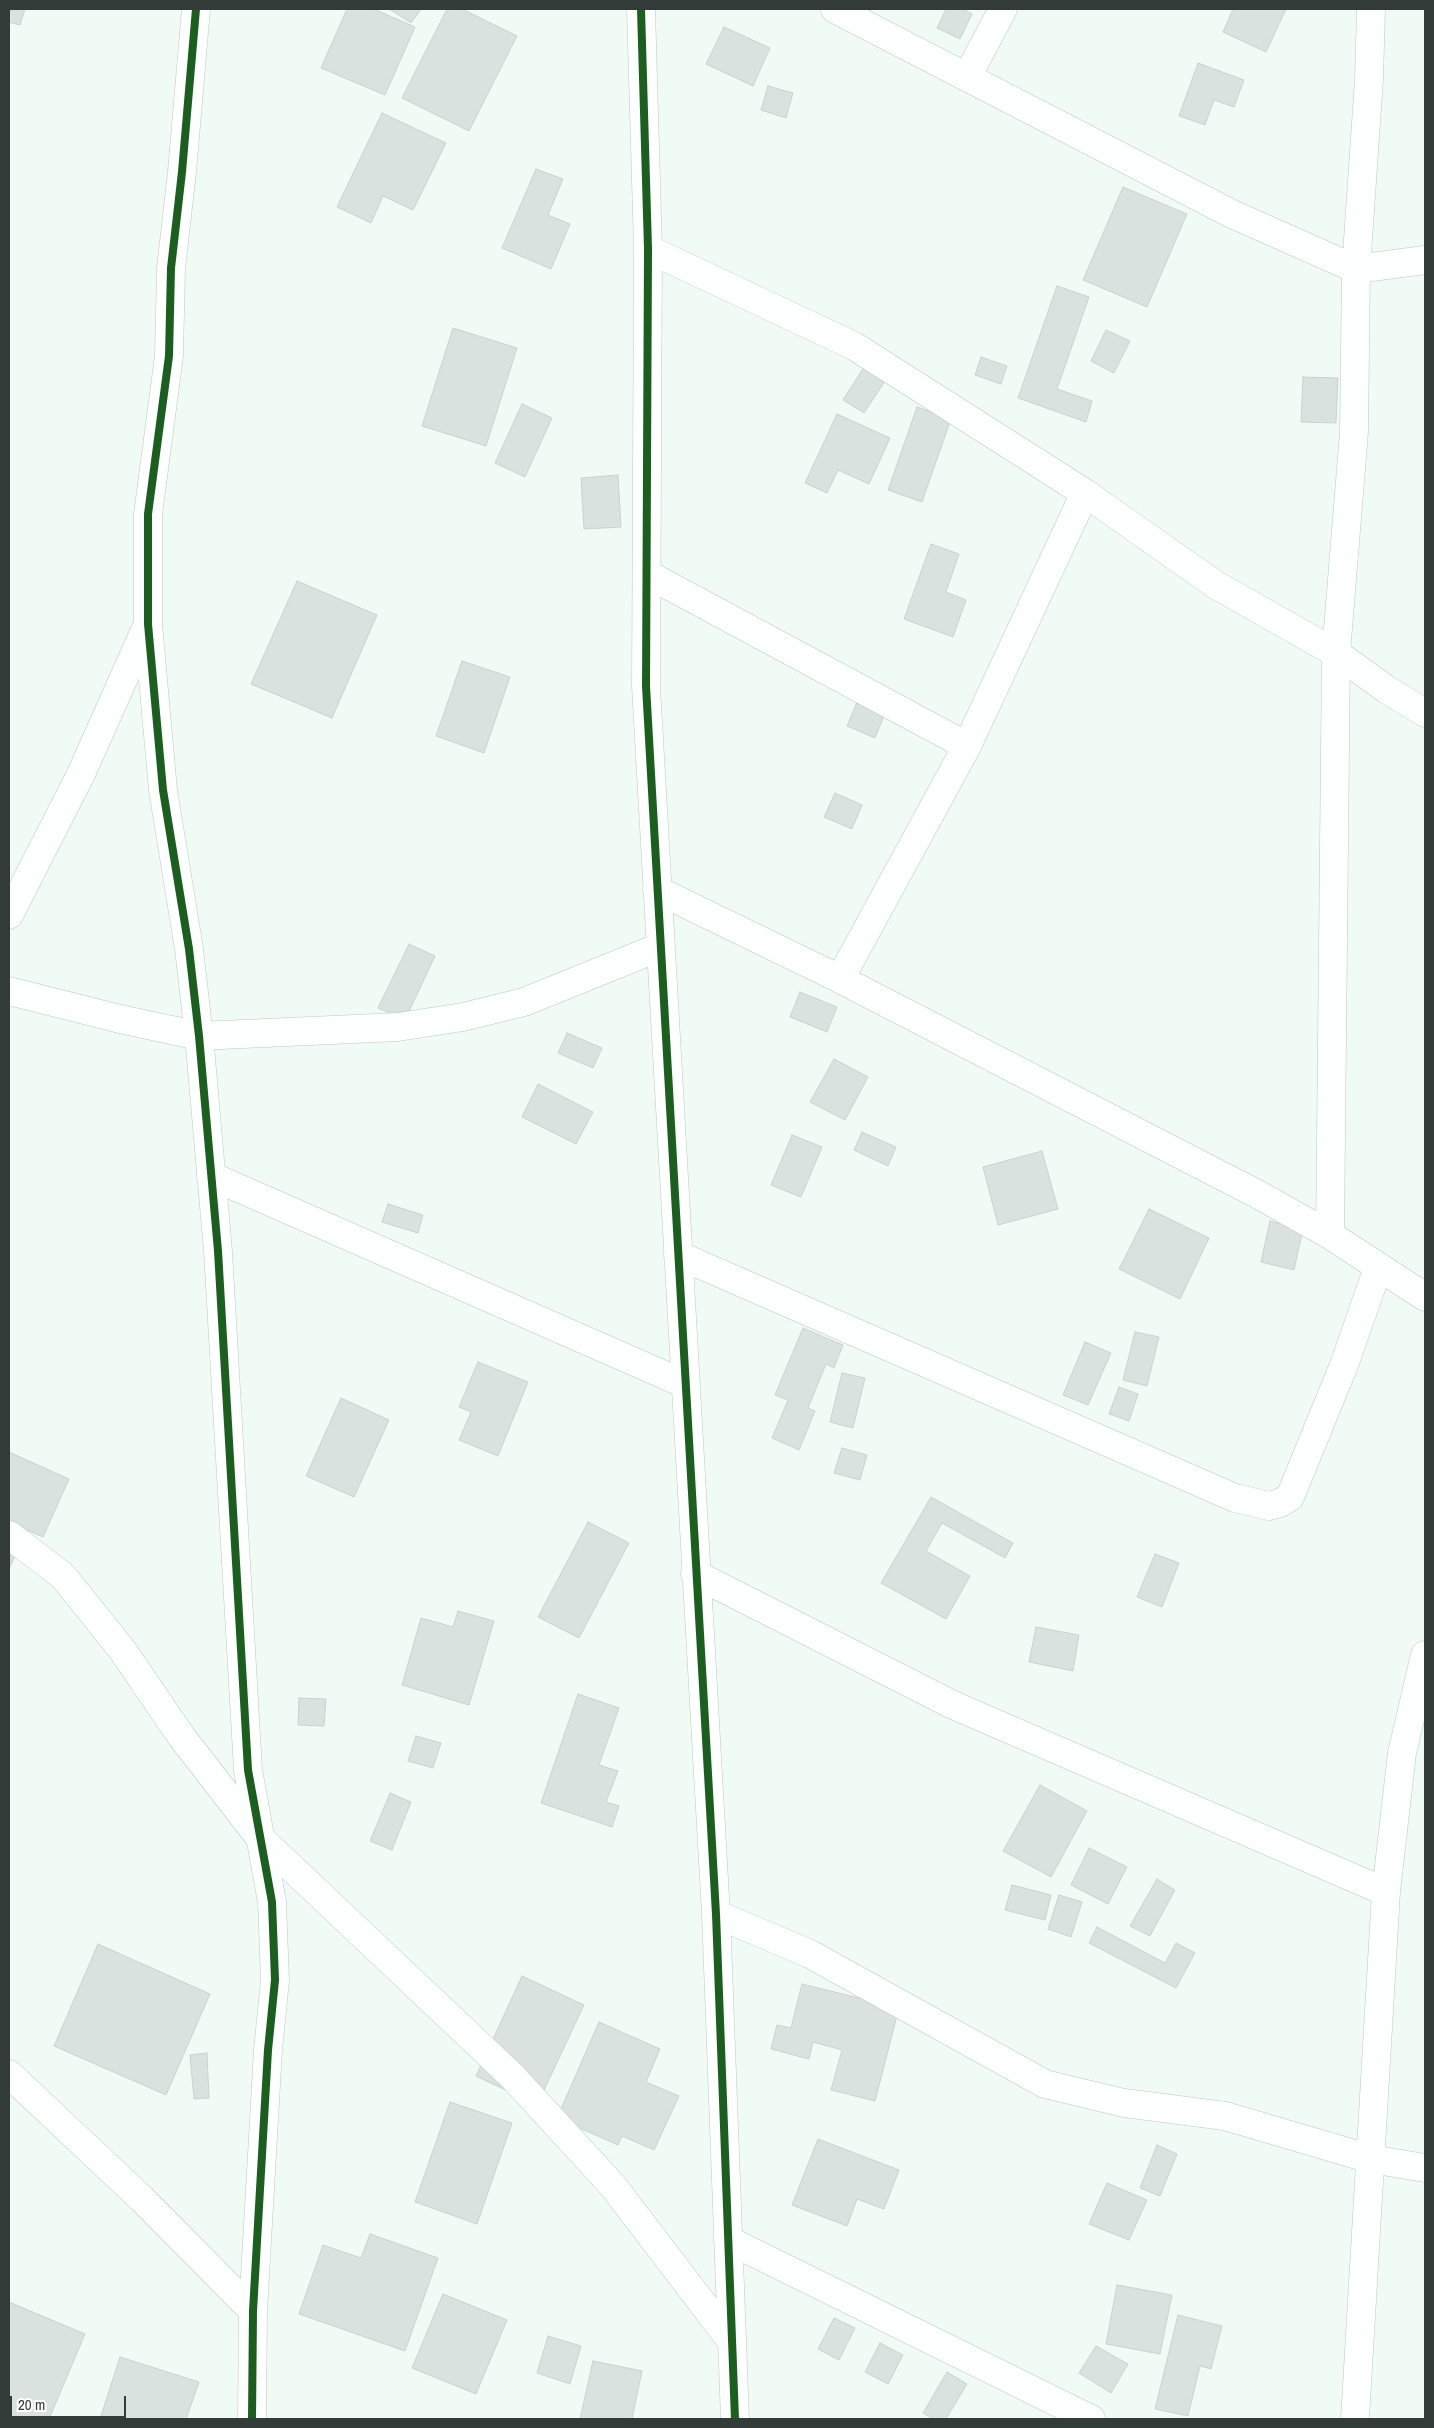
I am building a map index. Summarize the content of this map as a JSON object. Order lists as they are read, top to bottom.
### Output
{
  "scale_bar": "20 m"
}
